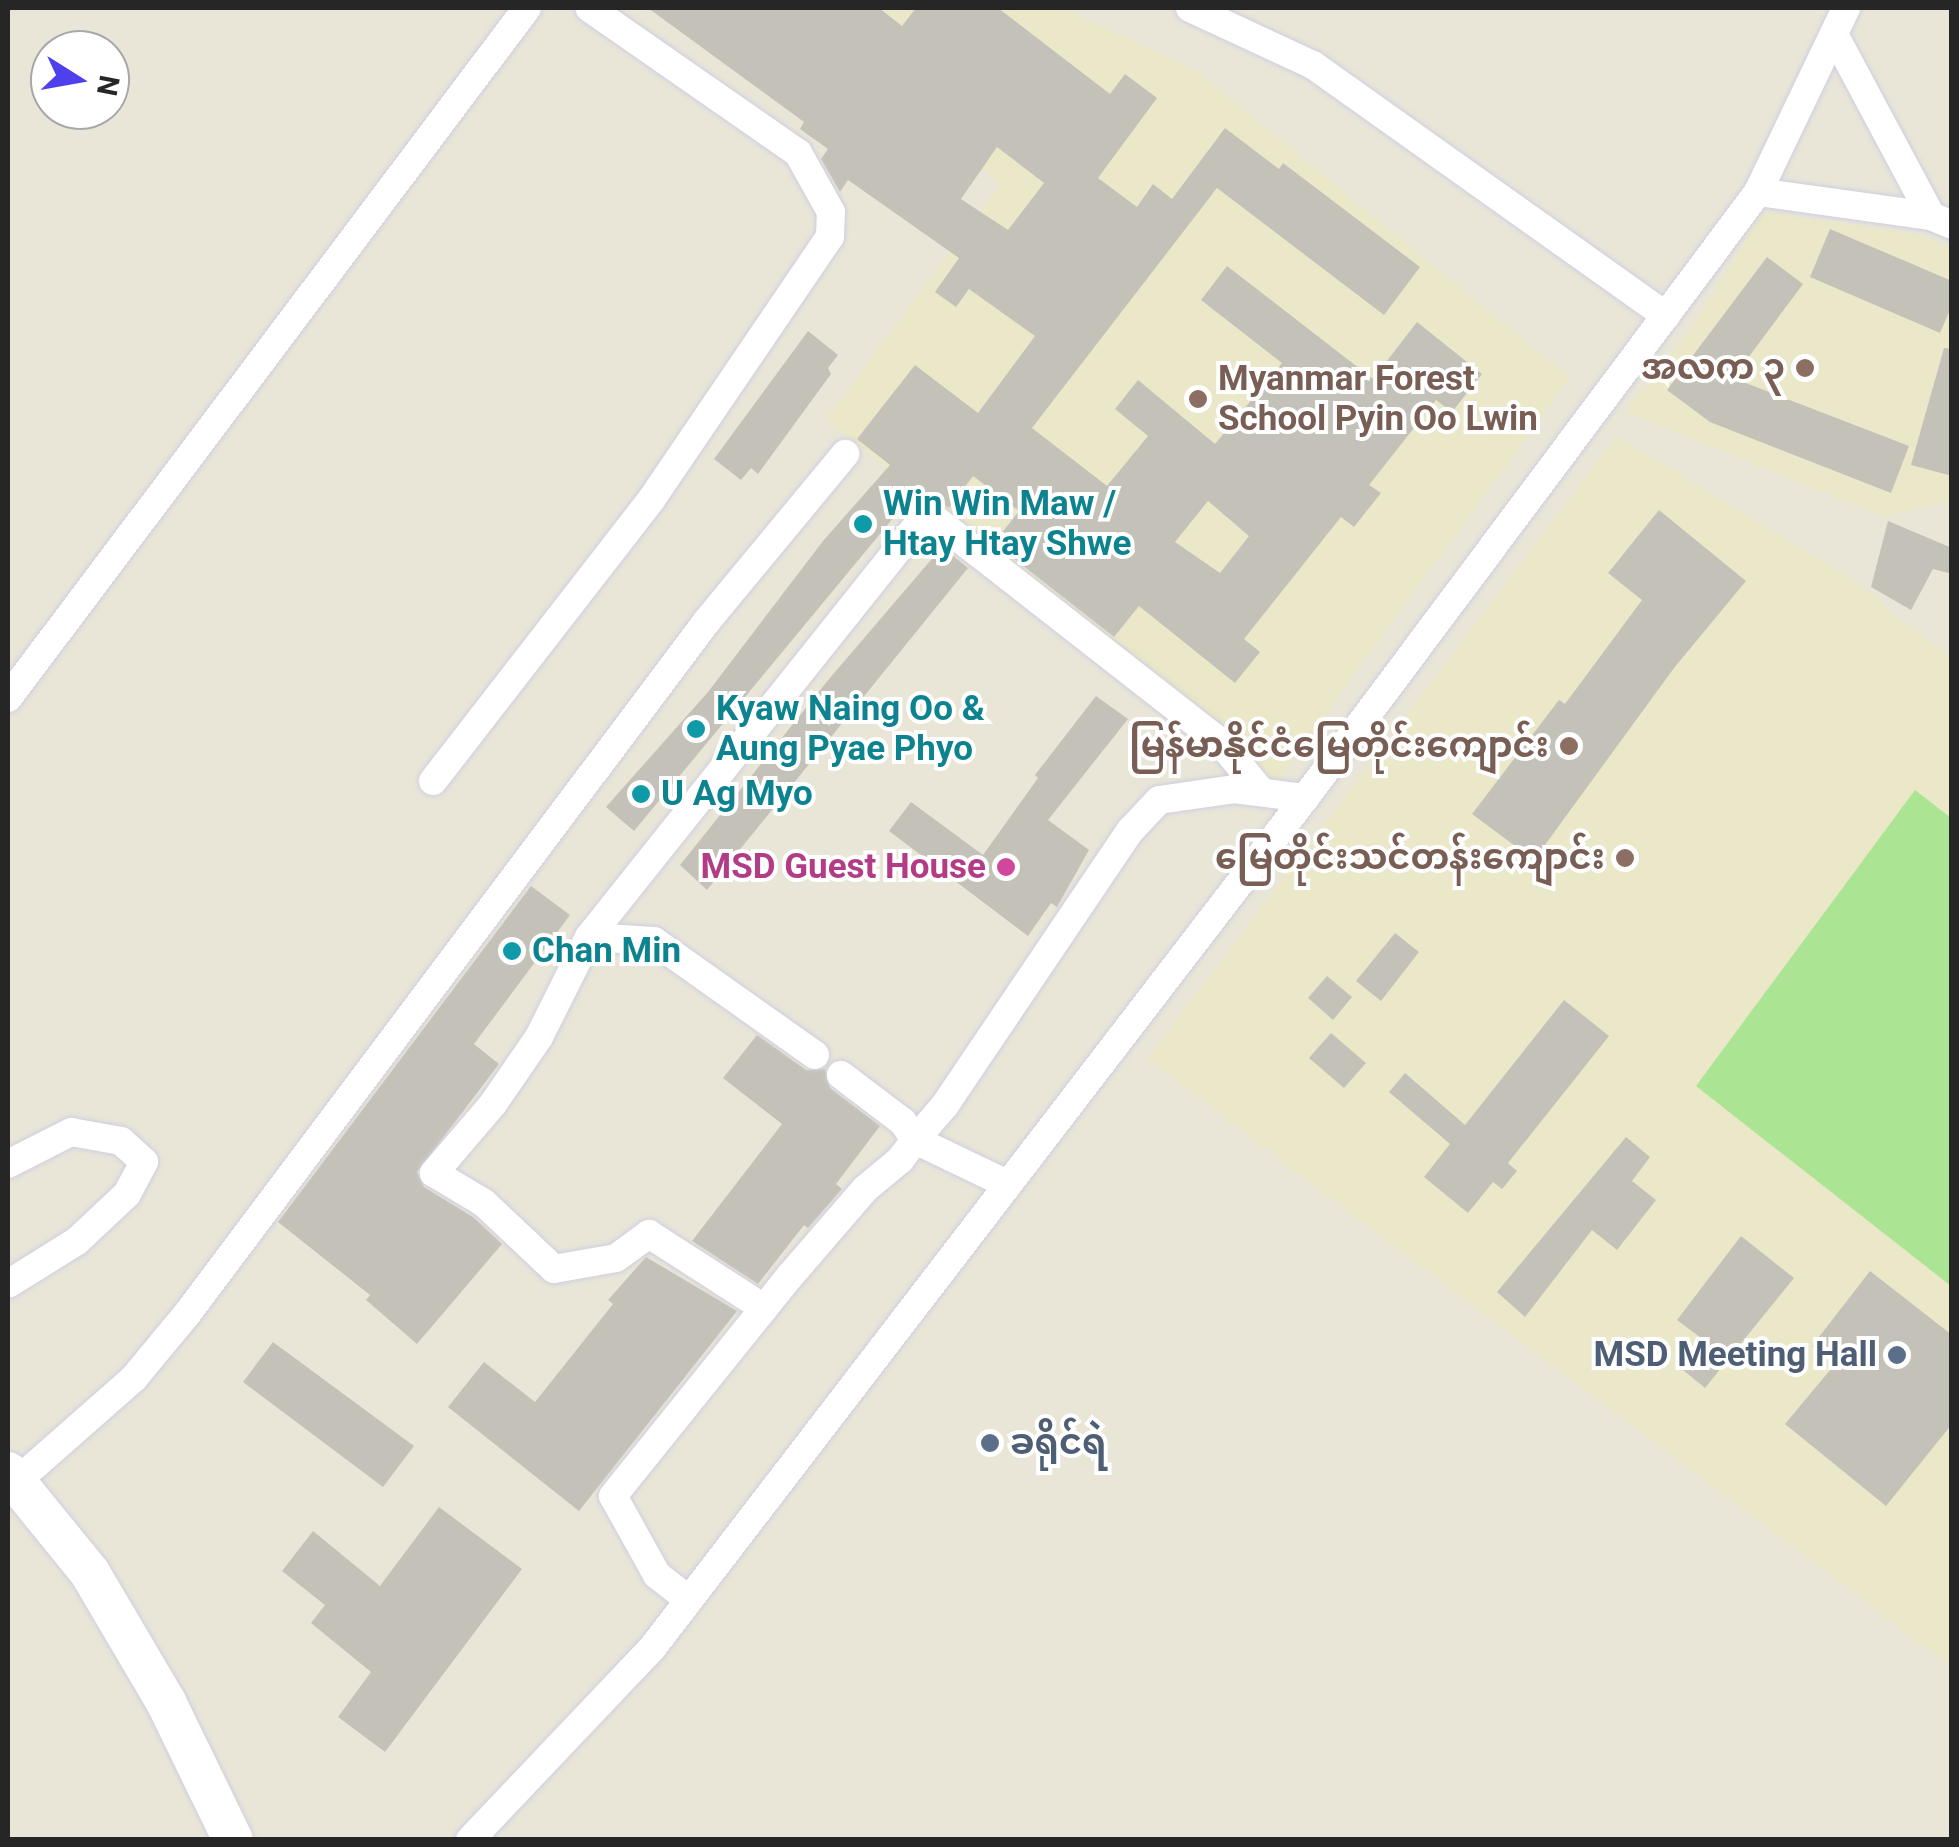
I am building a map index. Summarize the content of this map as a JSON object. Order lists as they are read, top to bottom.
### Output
{
  "places": [
    "အလက ၃",
    "Myanmar Forest School Pyin Oo Lwin",
    "Win Win Maw / Htay Htay Shwe",
    "Kyaw Naing Oo & Aung Pyae Phyo",
    "မြန်မာနိုင်ငံမြေတိုင်းကျောင်း",
    "U Ag Myo",
    "မြေတိုင်းသင်တန်းကျောင်း",
    "MSD Guest House",
    "Chan Min",
    "MSD Meeting Hall",
    "ခရိုင်ရဲ"
  ],
  "north": "right"
}
